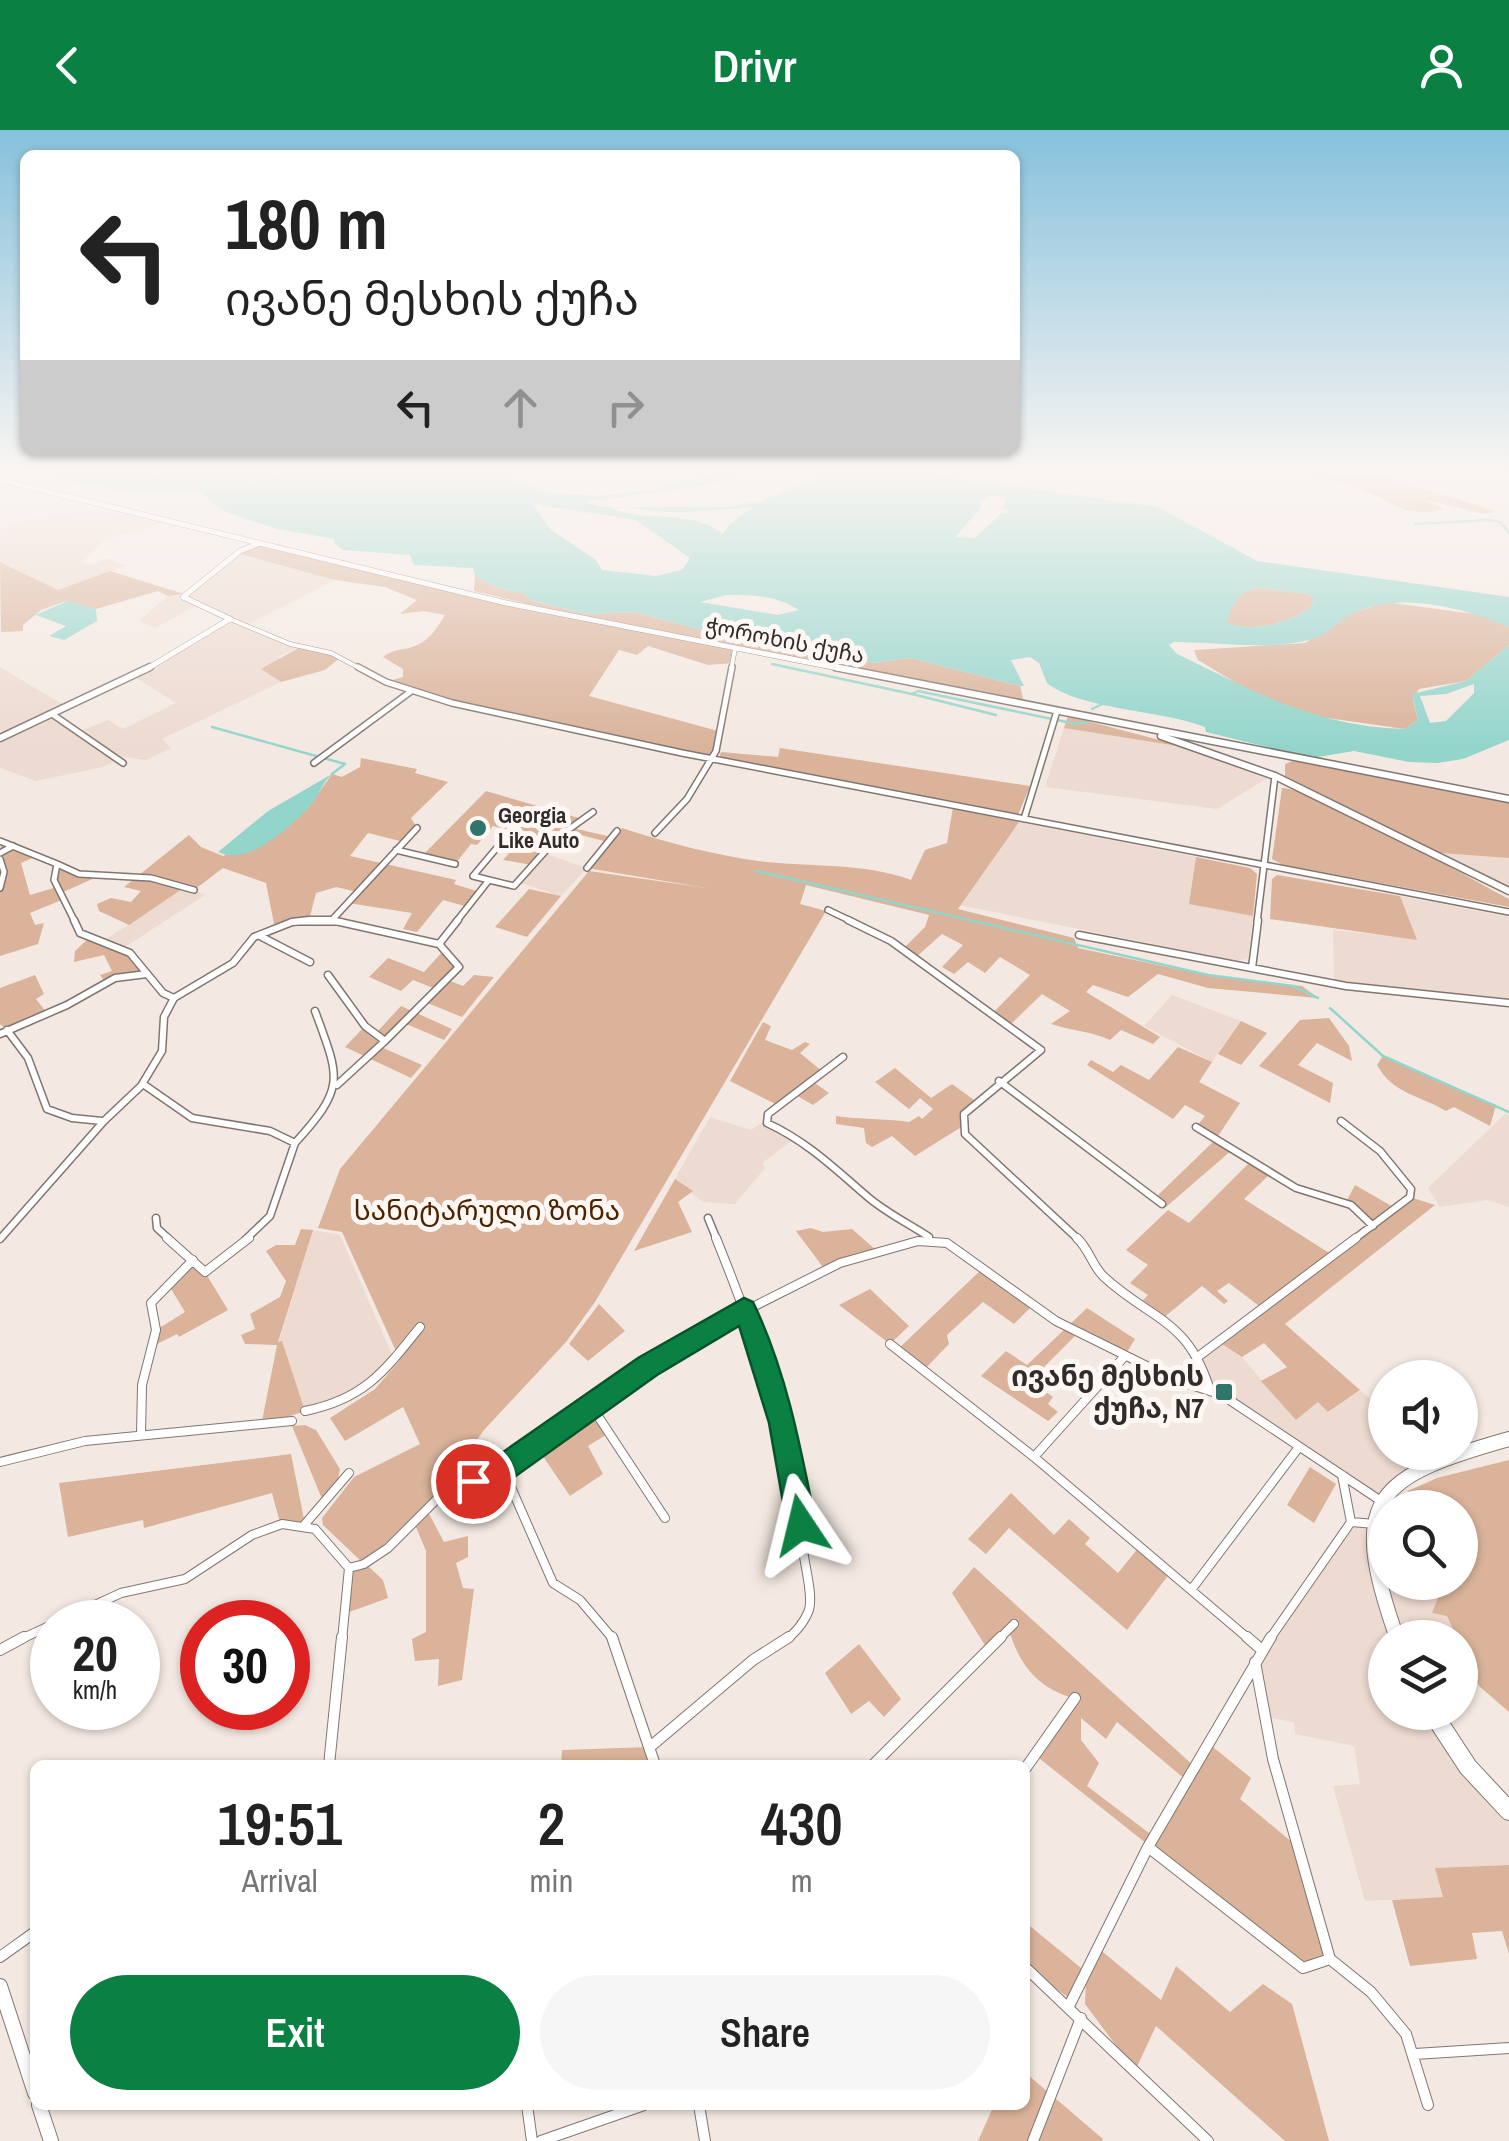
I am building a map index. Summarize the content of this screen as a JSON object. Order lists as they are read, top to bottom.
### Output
{
  "streets": {
    "street": ["ჭოროხის ქუჩა"]
  },
  "parks": ["სანიტარული ზონა"],
  "places": {
    "other": ["Georgia Like Auto"],
    "transit": ["ივანე მესხის ქუჩა, N7"]
  },
  "page": {
    "header": "Drivr",
    "turn": ["180 m", "ივანე მესხის ქუჩა"],
    "speed": "20 km/h",
    "limit": "30",
    "eta": [
      "19:51",
      "Arrival",
      "2",
      "min",
      "430",
      "m"
    ],
    "buttons": ["Exit", "Share"]
  }
}
